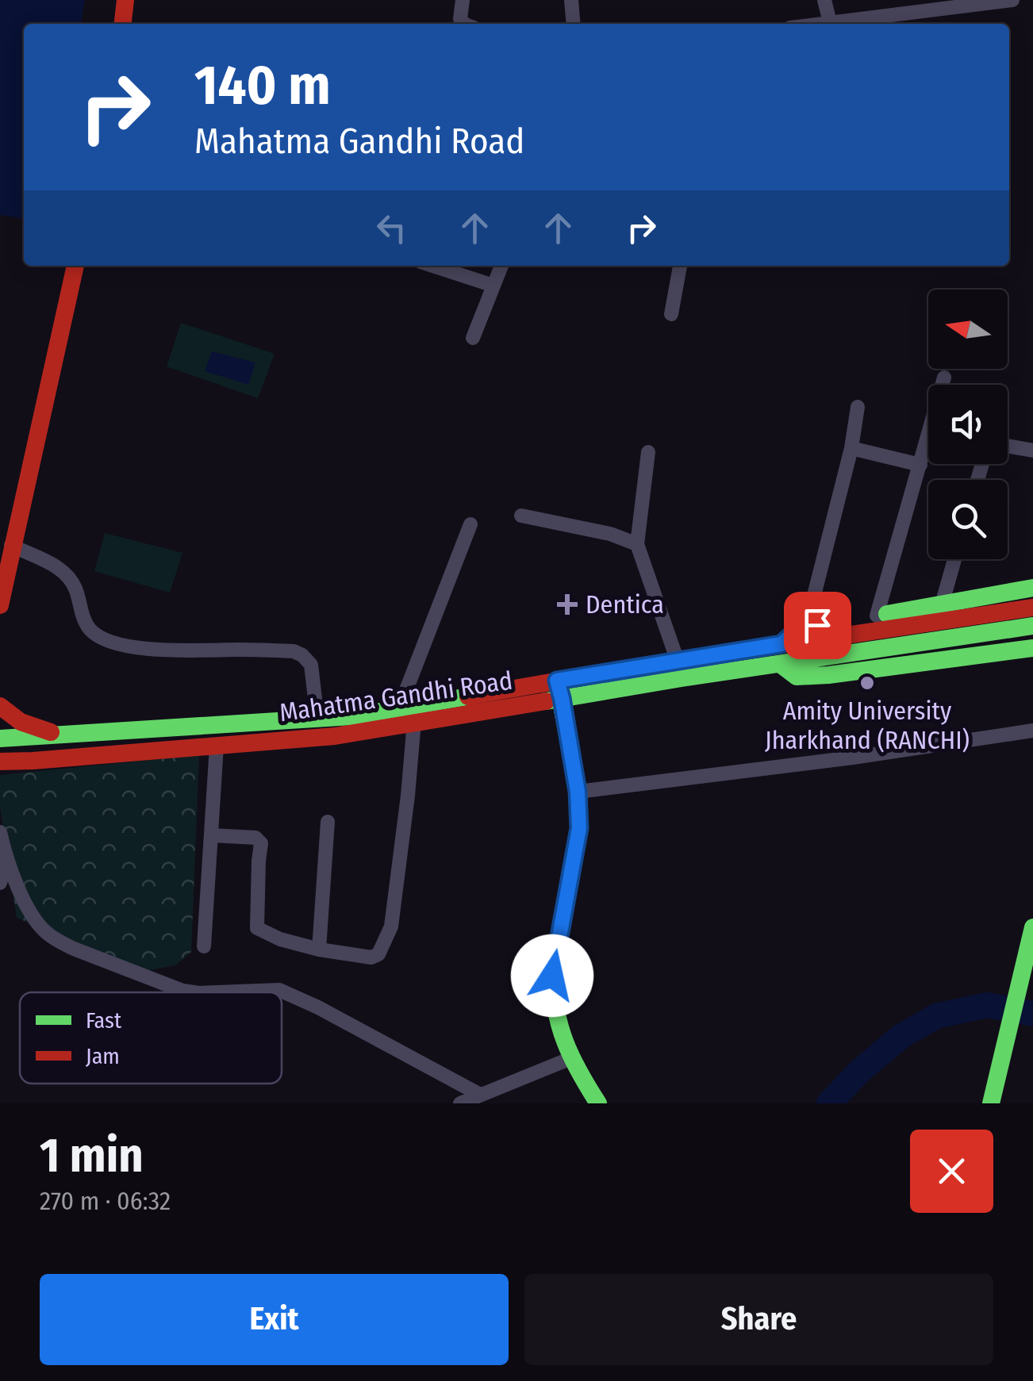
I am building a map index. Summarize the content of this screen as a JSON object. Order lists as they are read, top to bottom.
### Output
{
  "streets": {
    "main road": ["Mahatma Gandhi Road"]
  },
  "places": {
    "health": ["Dentica"],
    "other": ["Amity University Jharkhand (RANCHI)"]
  },
  "legend": ["Fast", "Jam"],
  "north": "left",
  "page": {
    "turn": ["140 m", "Mahatma Gandhi Road"],
    "heading": ["1 min", "270 m · 06:32"],
    "buttons": ["Exit", "Share"]
  }
}
